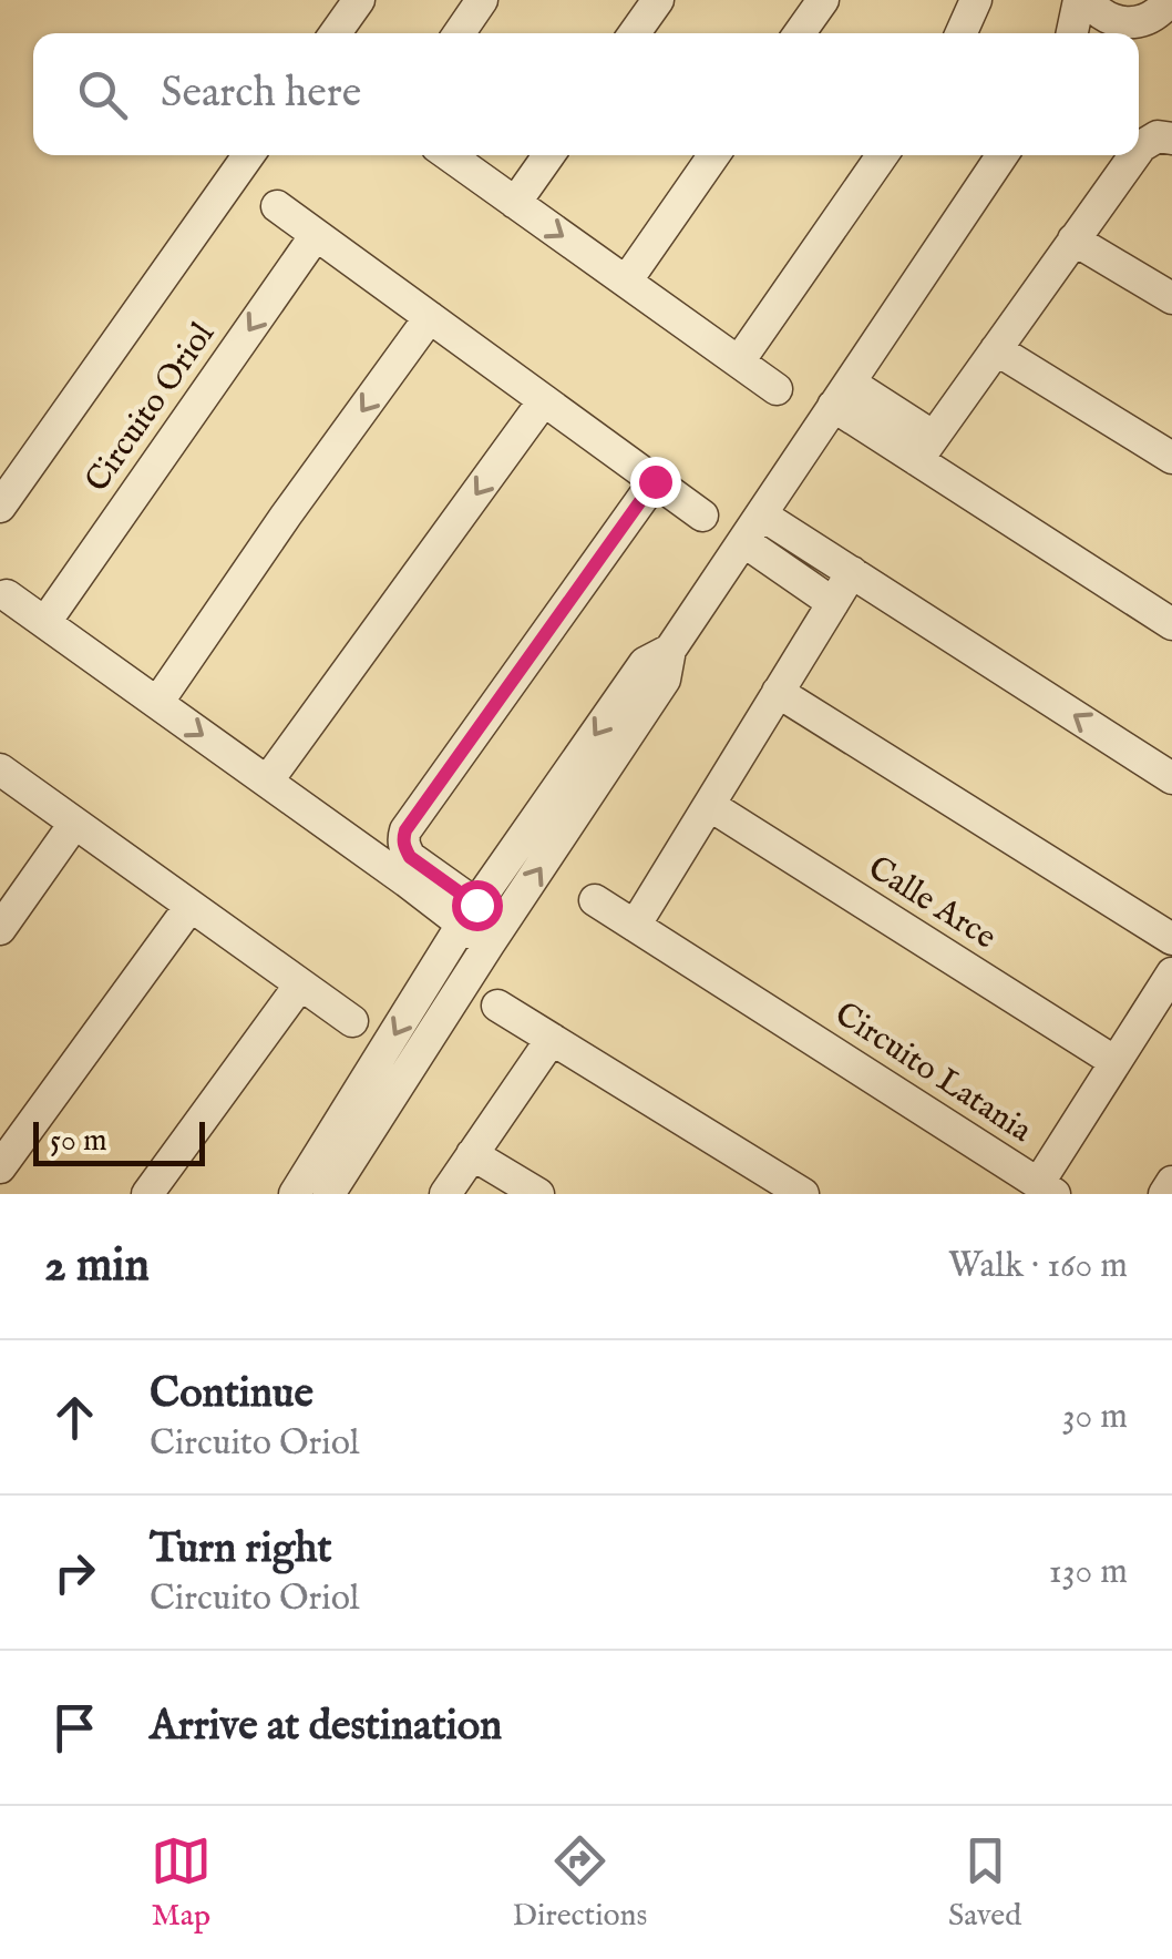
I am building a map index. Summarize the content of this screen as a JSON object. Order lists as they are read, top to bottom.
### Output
{
  "streets": {
    "street": ["Circuito Oriol", "Calle Arce", "Circuito Latania"]
  },
  "crossings": [
    ["Calle Arce", "Circuito Latania"]
  ],
  "scale_bar": "50 m",
  "page": {
    "search": "Search here",
    "scale": "50 m",
    "heading": ["2 min", "Walk · 160 m"],
    "list": [
      ["Continue", "Circuito Oriol", "30 m"],
      ["Turn right", "Circuito Oriol", "130 m"],
      "Arrive at destination"
    ],
    "nav": ["Map", "Directions", "Saved"]
  }
}
